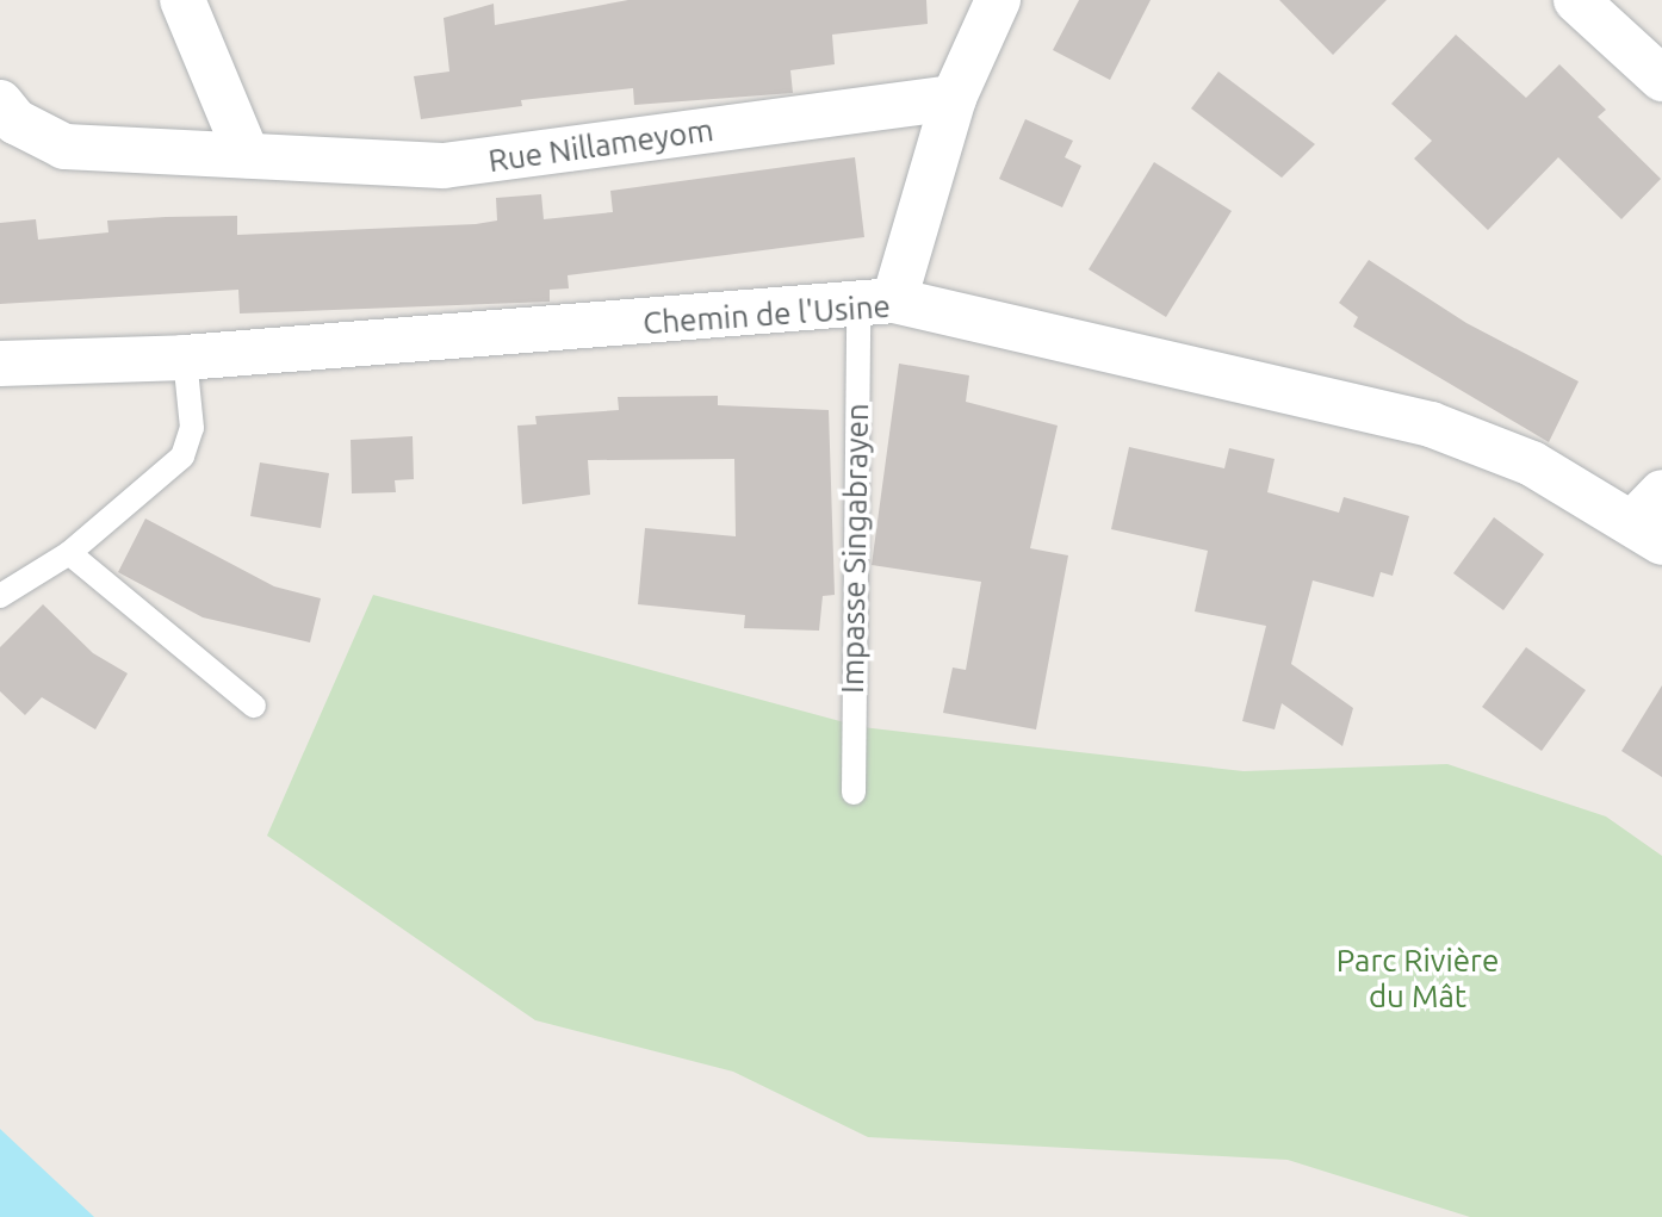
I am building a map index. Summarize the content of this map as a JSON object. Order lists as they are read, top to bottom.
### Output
{
  "streets": {
    "street": ["Rue Nillameyom", "Chemin de l'Usine"],
    "lane": ["Impasse Singabrayen"]
  },
  "crossings": [
    ["Chemin de l'Usine", "Impasse Singabrayen"]
  ],
  "parks": ["Parc Rivière du Mât"]
}
